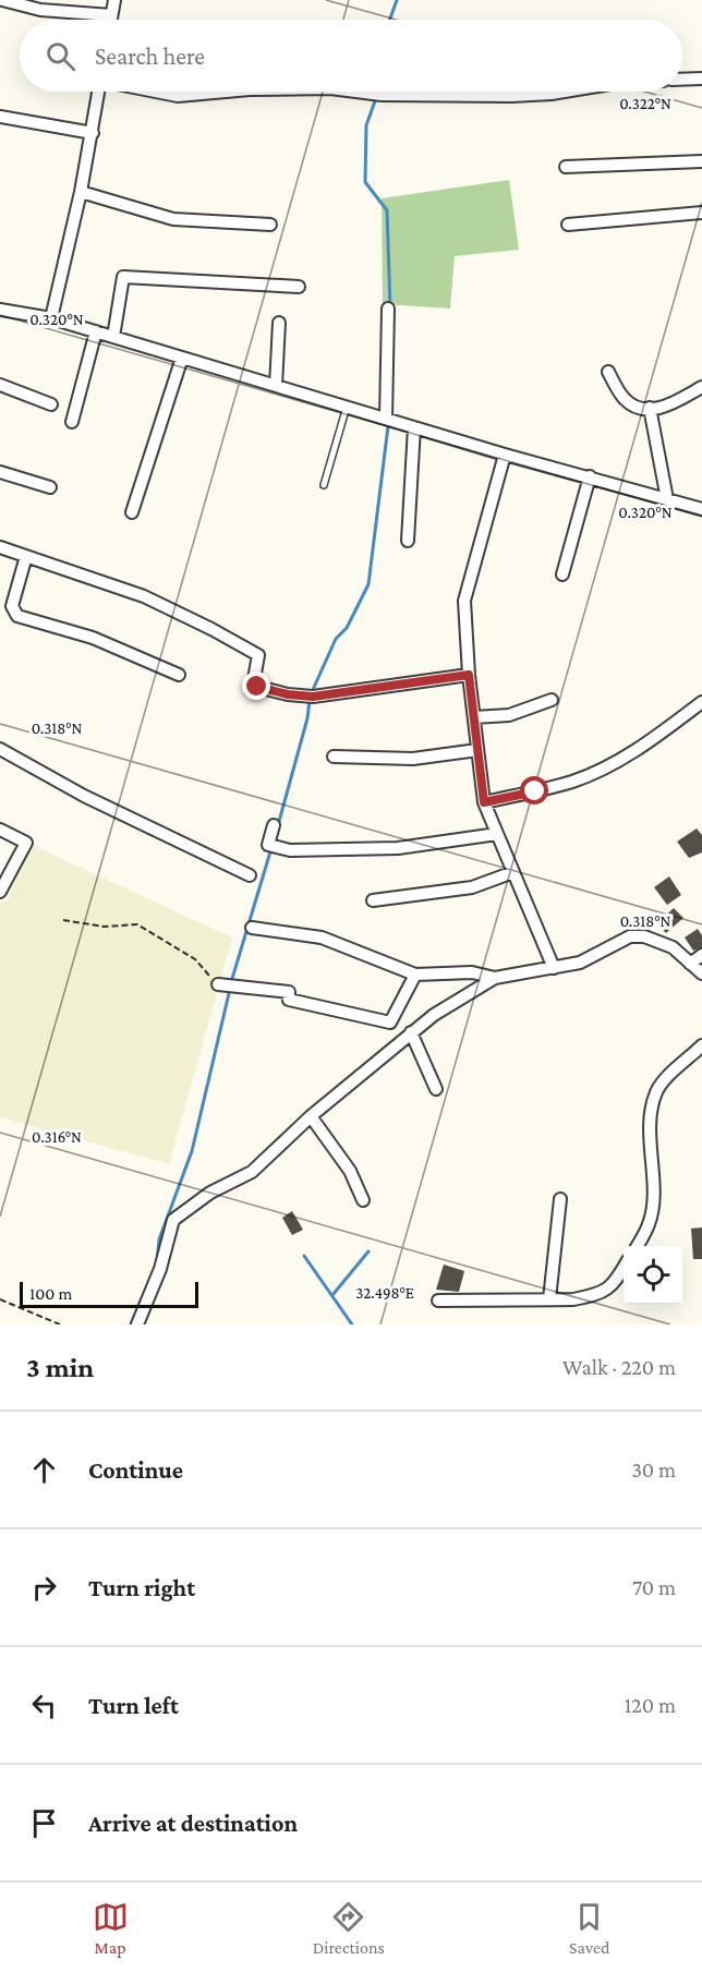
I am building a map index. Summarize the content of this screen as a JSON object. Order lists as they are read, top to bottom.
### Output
{
  "scale_bar": "100 m",
  "page": {
    "search": "Search here",
    "scale": "100 m",
    "heading": ["3 min", "Walk · 220 m"],
    "list": [
      ["Continue", "30 m"],
      ["Turn right", "70 m"],
      ["Turn left", "120 m"],
      "Arrive at destination"
    ],
    "nav": ["Map", "Directions", "Saved"]
  },
  "coordinates": [
    "0.322°N",
    "0.320°N",
    "0.318°N",
    "0.316°N",
    "32.498°E"
  ]
}
